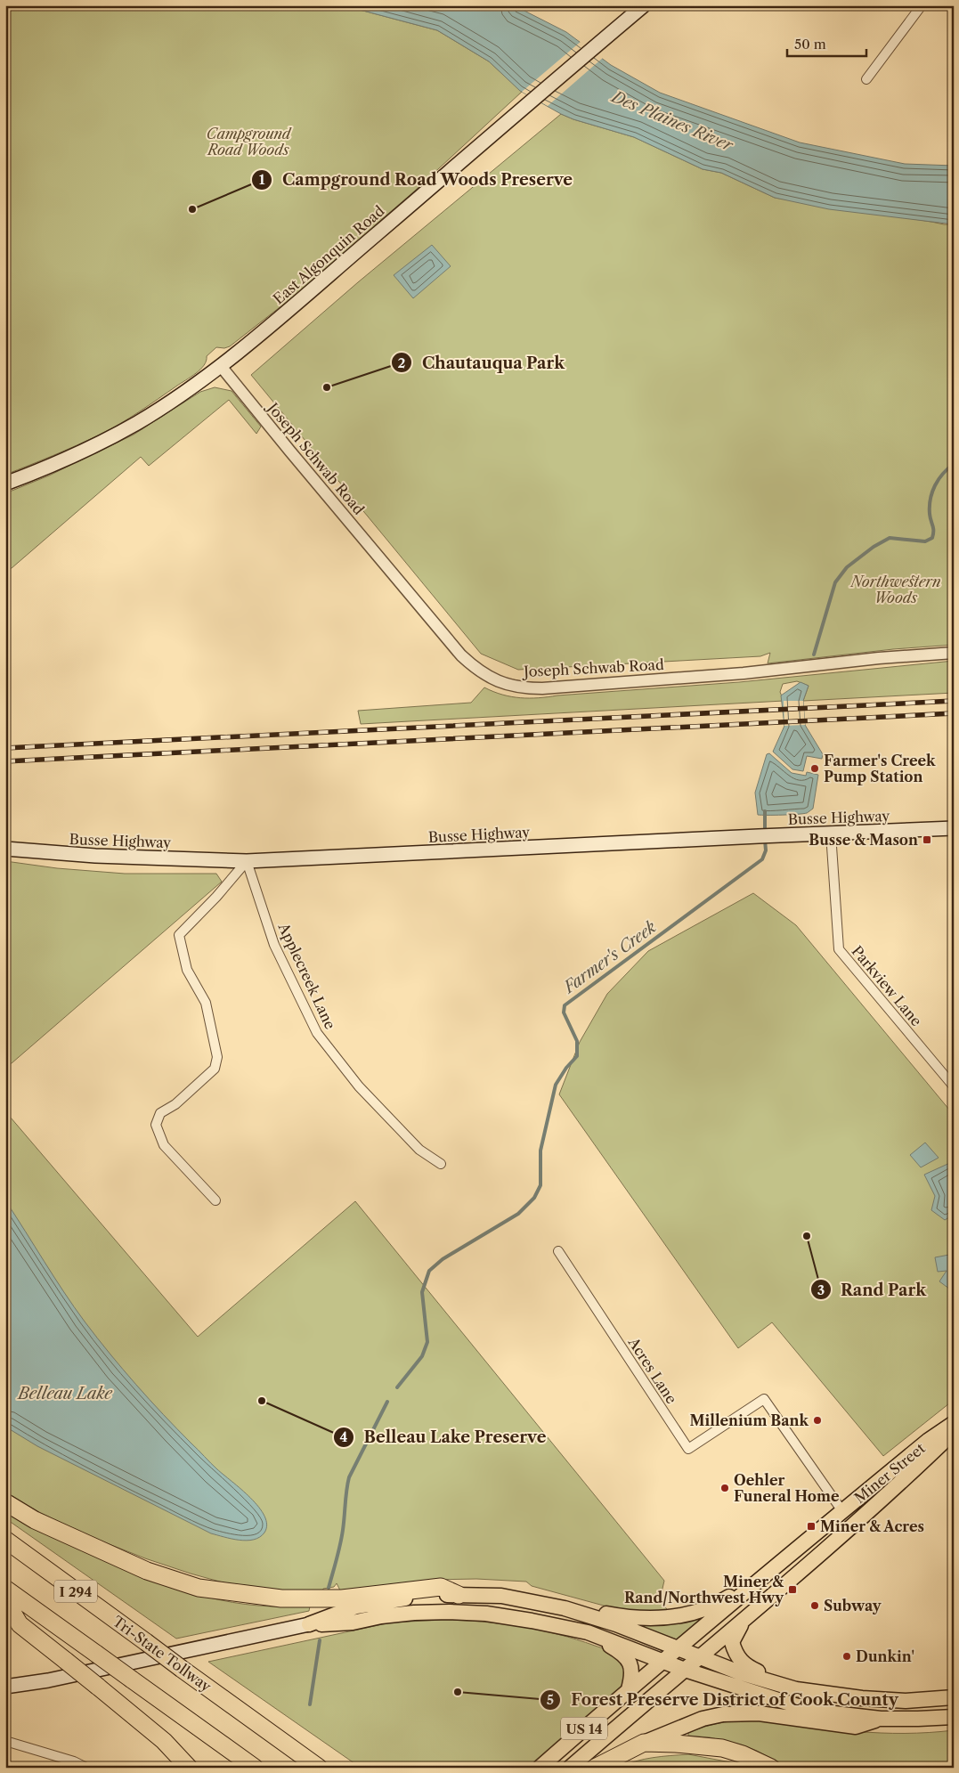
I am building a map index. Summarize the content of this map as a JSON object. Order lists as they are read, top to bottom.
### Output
{
  "streets": {
    "highway": ["I 294", "Tri-State Tollway"],
    "main road": [
      "East Algonquin Road",
      "Busse Highway",
      "Miner Street",
      "US 14"
    ],
    "street": [
      "Joseph Schwab Road",
      "Applecreek Lane",
      "Parkview Lane",
      "Acres Lane"
    ]
  },
  "crossings": [
    ["East Algonquin Road", "Joseph Schwab Road"],
    ["Busse Highway", "Applecreek Lane"],
    ["Busse Highway", "Parkview Lane"],
    ["Acres Lane", "Miner Street"],
    ["Miner Street", "US 14"]
  ],
  "water": ["Des Plaines River", "Farmer's Creek", "Belleau Lake"],
  "parks": ["Campground Road Woods", "Northwestern Woods"],
  "places": {
    "other": [
      "Campground Road Woods Preserve",
      "Chautauqua Park",
      "Farmer's Creek Pump Station",
      "Rand Park",
      "Belleau Lake Preserve",
      "Millenium Bank",
      "Oehler Funeral Home",
      "Subway",
      "Dunkin'",
      "Forest Preserve District of Cook County"
    ],
    "transit": ["Busse & Mason", "Miner & Acres", "Miner & Rand/Northwest Hwy"]
  },
  "scale_bar": "50 m"
}
